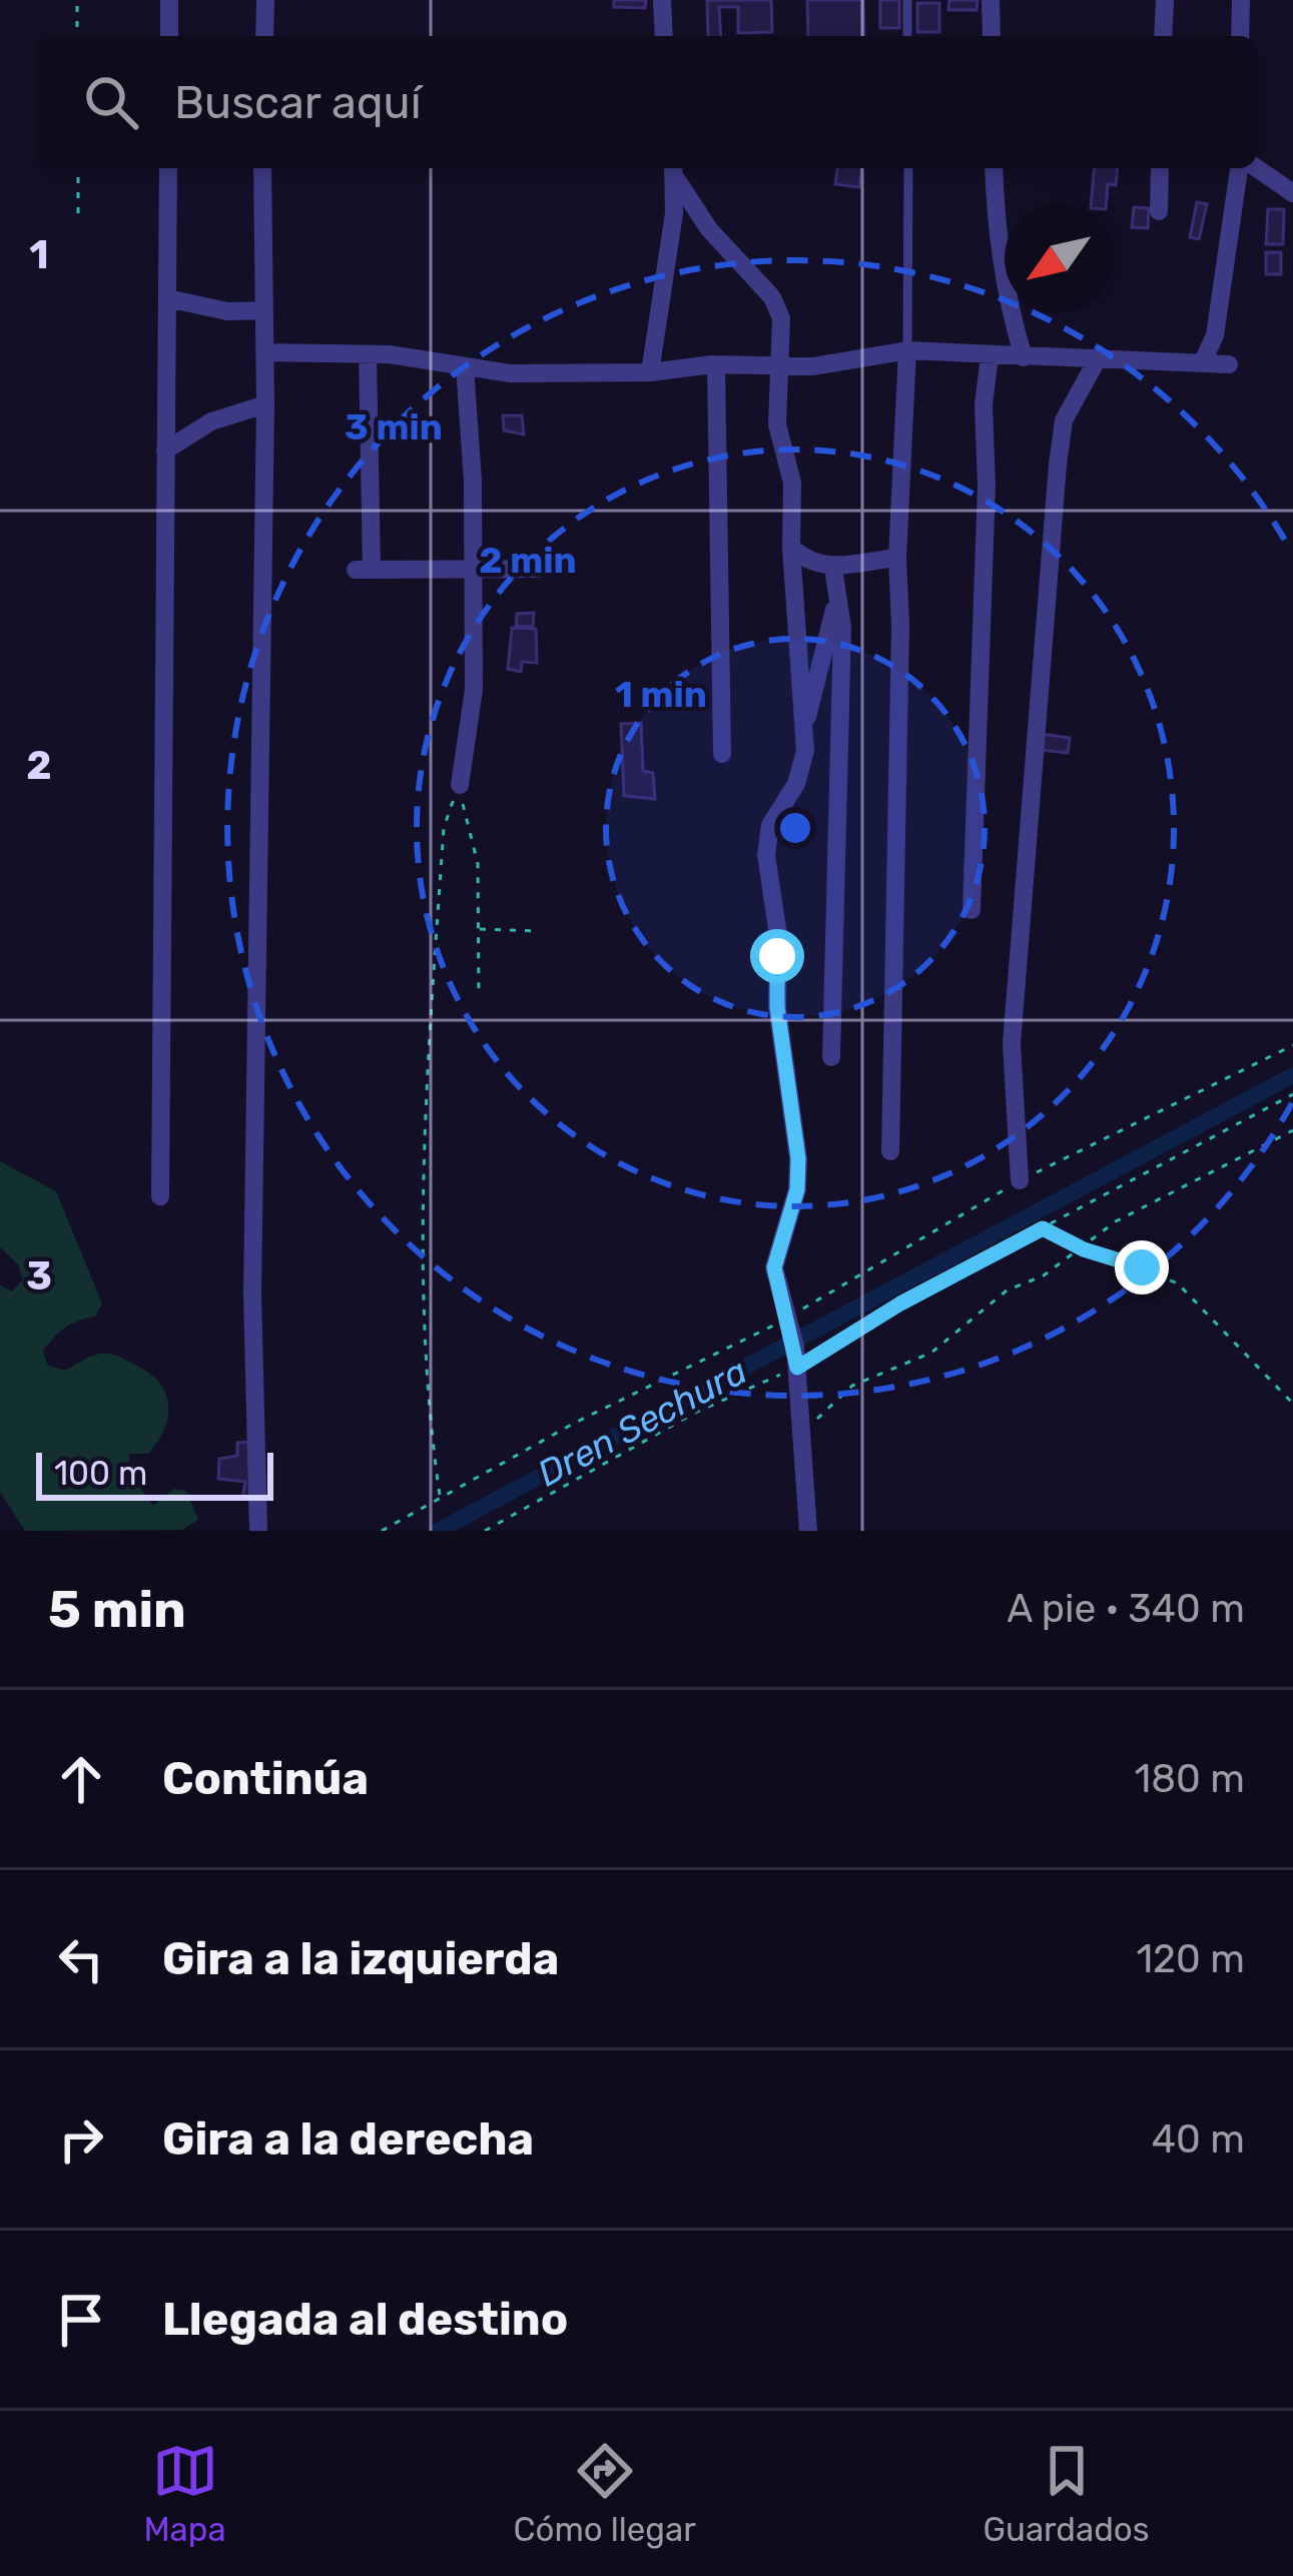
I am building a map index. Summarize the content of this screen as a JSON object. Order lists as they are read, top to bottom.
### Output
{
  "water": ["Dren Sechura"],
  "scale_bar": "100 m",
  "north": "bottom left",
  "page": {
    "search": "Buscar aquí",
    "scale": "100 m",
    "heading": ["5 min", "A pie · 340 m"],
    "list": [
      ["Continúa", "180 m"],
      ["Gira a la izquierda", "120 m"],
      ["Gira a la derecha", "40 m"],
      "Llegada al destino"
    ],
    "nav": ["Mapa", "Cómo llegar", "Guardados"]
  },
  "grid": {
    "rows": ["1", "2", "3"]
  },
  "rings": ["3 min", "2 min", "1 min"]
}
